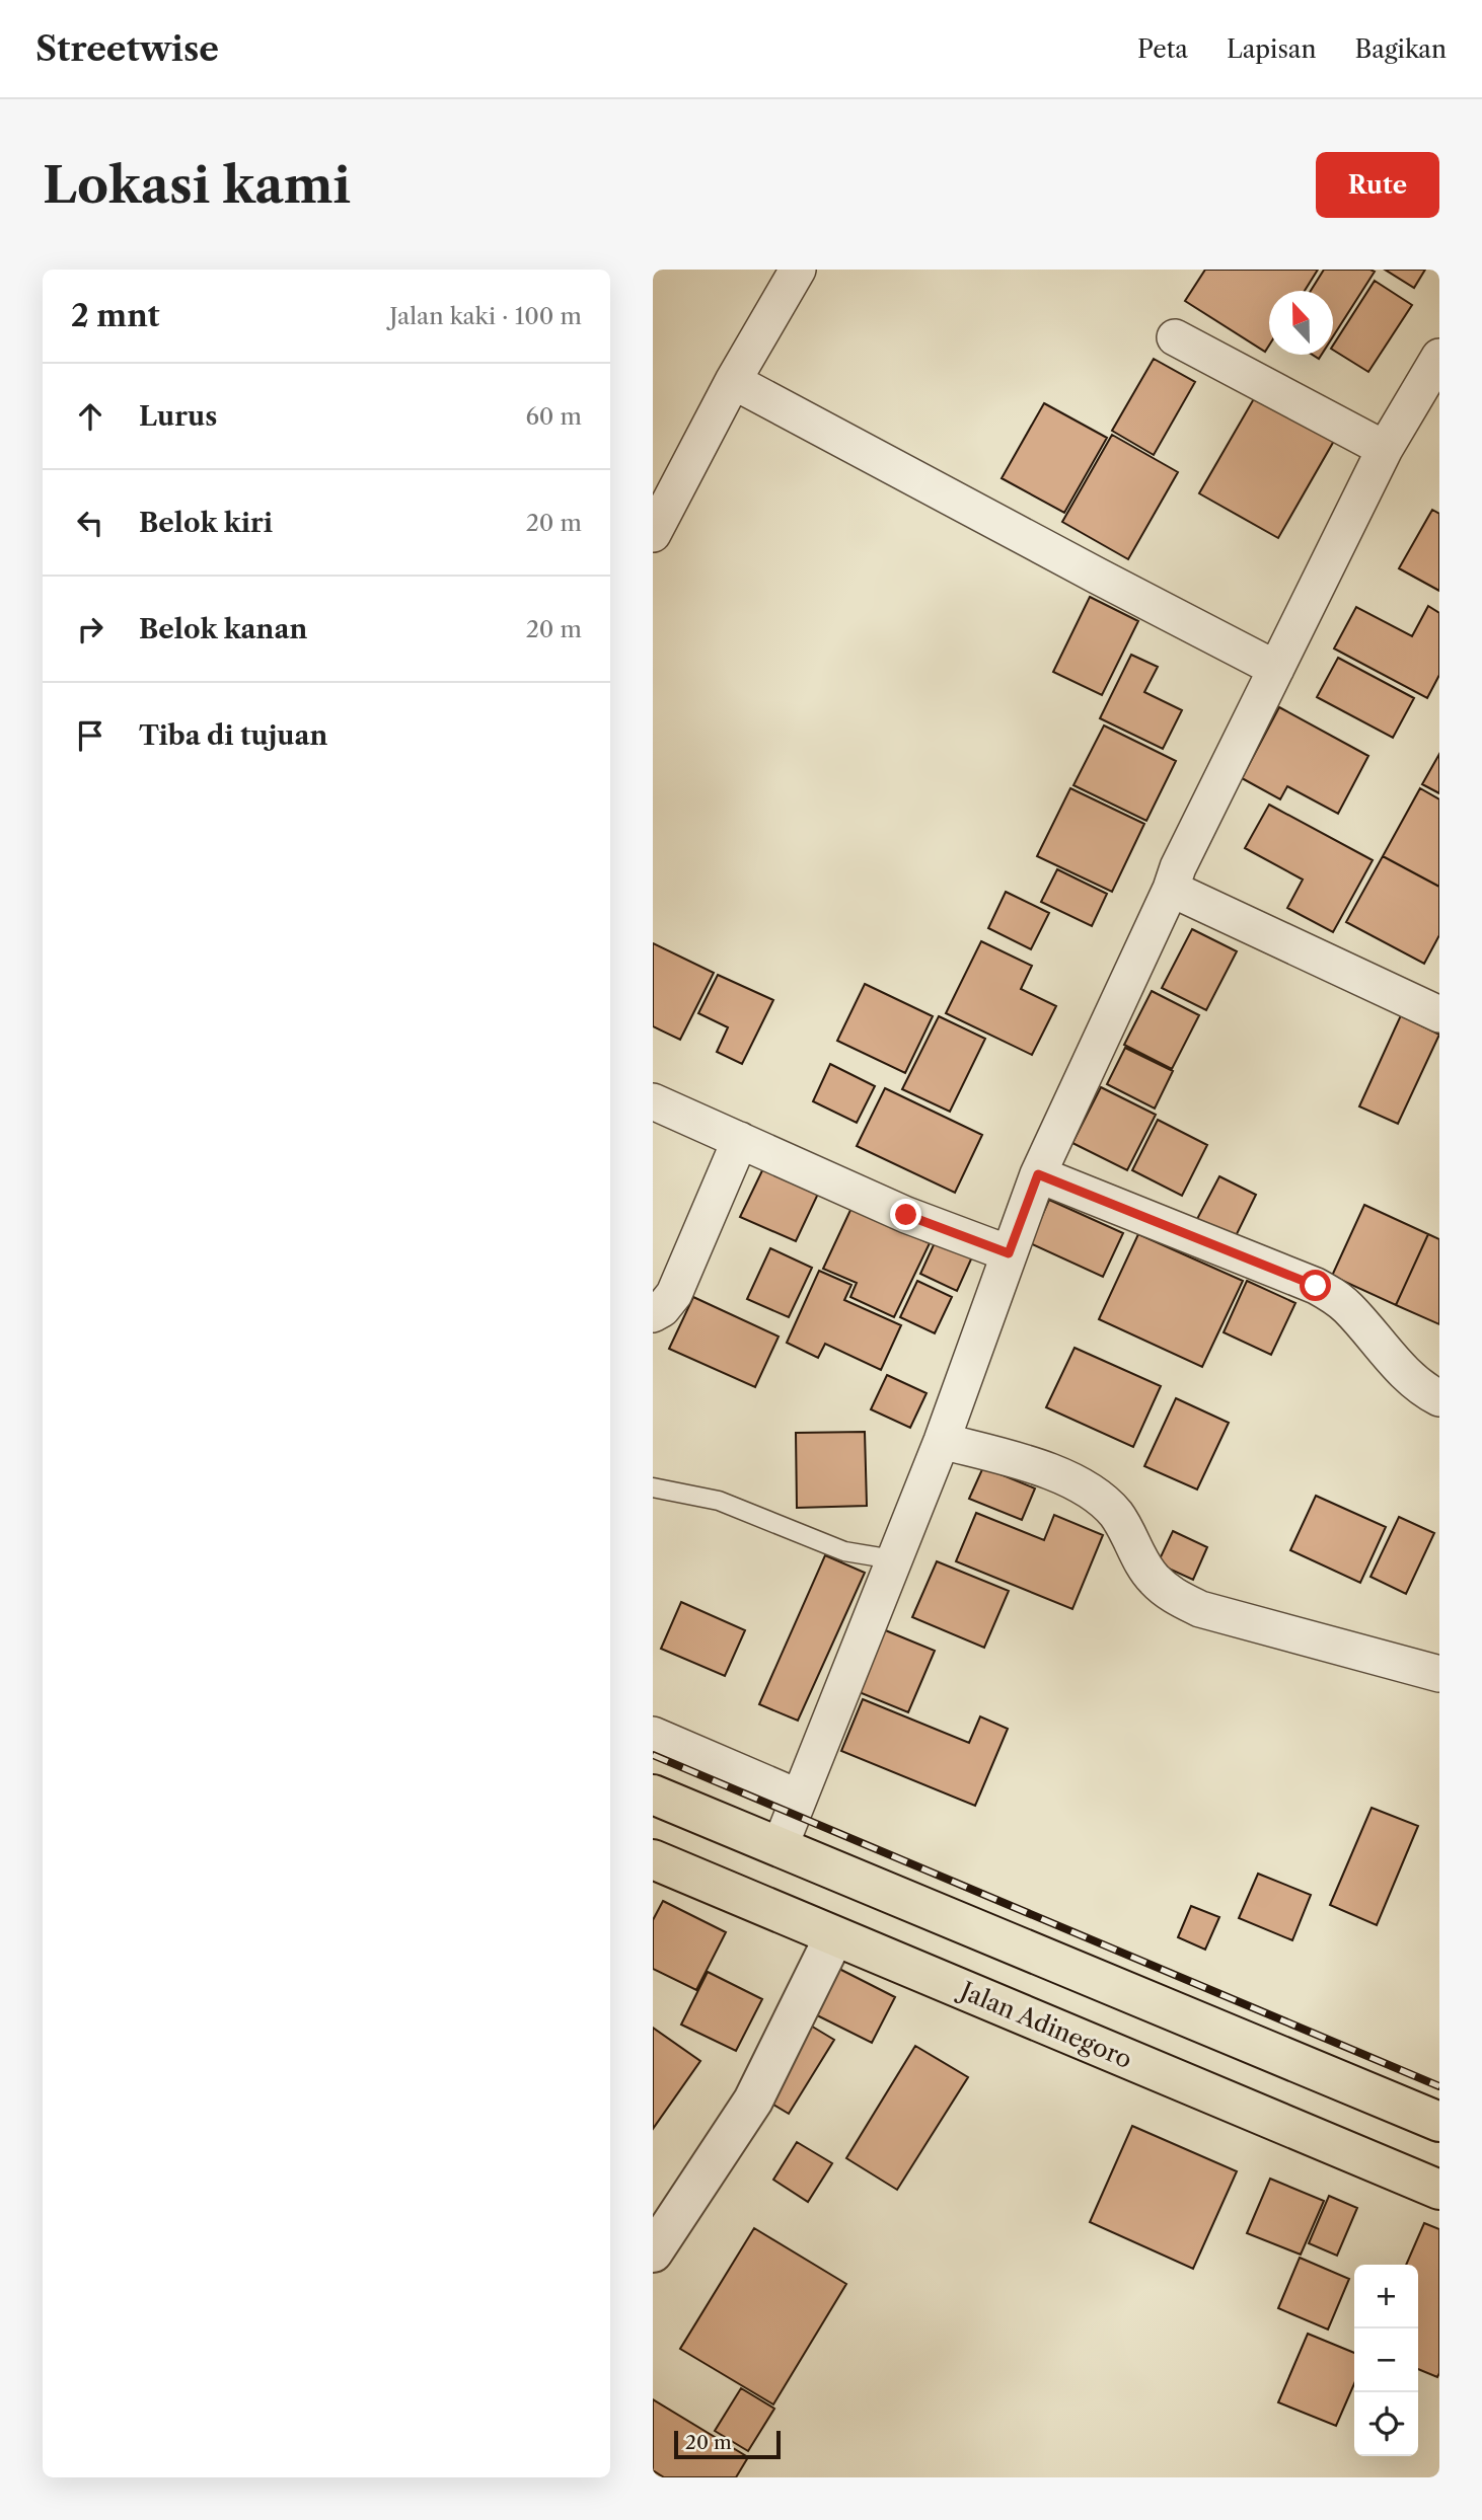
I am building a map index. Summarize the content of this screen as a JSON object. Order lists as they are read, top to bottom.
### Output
{
  "streets": {
    "highway": ["Jalan Adinegoro"]
  },
  "scale_bar": "20 m",
  "north": "top",
  "page": {
    "header": "Streetwise",
    "nav": ["Peta", "Lapisan", "Bagikan"],
    "buttons": "Rute",
    "title": "Lokasi kami",
    "heading": ["2 mnt", "Jalan kaki · 100 m"],
    "list": [
      ["Lurus", "60 m"],
      ["Belok kiri", "20 m"],
      ["Belok kanan", "20 m"],
      "Tiba di tujuan"
    ],
    "map_buttons": ["+", "−"],
    "scale": "20 m"
  }
}
